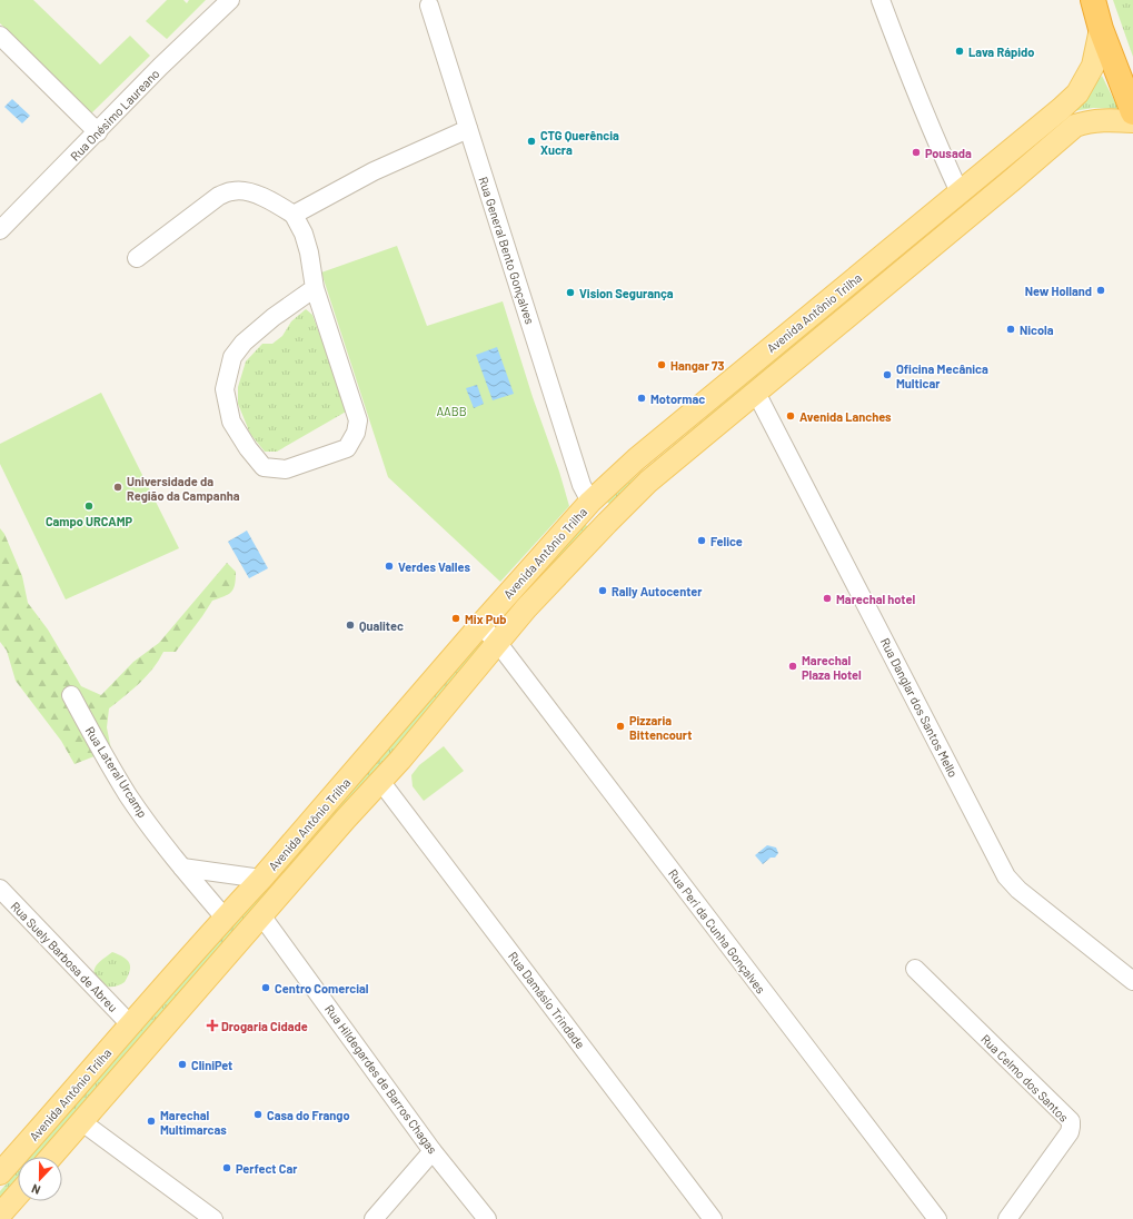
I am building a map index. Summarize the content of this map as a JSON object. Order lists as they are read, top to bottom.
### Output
{
  "streets": {
    "main road": ["Avenida Antônio Trilha"],
    "street": [
      "Rua Onésimo Laureano",
      "Rua General Bento Gonçalves",
      "Rua Danglar dos Santos Mello",
      "Rua Lateral Urcamp",
      "Rua Peri da Cunha Gonçalves",
      "Rua Suely Barbosa de Abreu",
      "Rua Damásio Trindade",
      "Rua Celmo dos Santos",
      "Rua Hildegardes de Barros Chagas"
    ]
  },
  "crossings": [
    ["Rua General Bento Gonçalves", "Avenida Antônio Trilha"],
    ["Avenida Antônio Trilha", "Rua Danglar dos Santos Mello"],
    ["Avenida Antônio Trilha", "Rua Lateral Urcamp"],
    ["Avenida Antônio Trilha", "Rua Peri da Cunha Gonçalves"],
    ["Avenida Antônio Trilha", "Rua Suely Barbosa de Abreu"],
    ["Avenida Antônio Trilha", "Rua Damásio Trindade"],
    ["Avenida Antônio Trilha", "Rua Hildegardes de Barros Chagas"]
  ],
  "parks": ["AABB"],
  "places": {
    "other": [
      "Lava Rápido",
      "CTG Querência Xucra",
      "Pousada",
      "New Holland",
      "Vision Segurança",
      "Nicola",
      "Hangar 73",
      "Oficina Mecânica Multicar",
      "Motormac",
      "Avenida Lanches",
      "Universidade da Região da Campanha",
      "Campo URCAMP",
      "Felice",
      "Verdes Valles",
      "Rally Autocenter",
      "Marechal hotel",
      "Mix Pub",
      "Qualitec",
      "Marechal Plaza Hotel",
      "Pizzaria Bittencourt",
      "Centro Comercial",
      "CliniPet",
      "Casa do Frango",
      "Marechal Multimarcas",
      "Perfect Car"
    ],
    "health": ["Drogaria Cidade"]
  },
  "north": "bottom"
}
